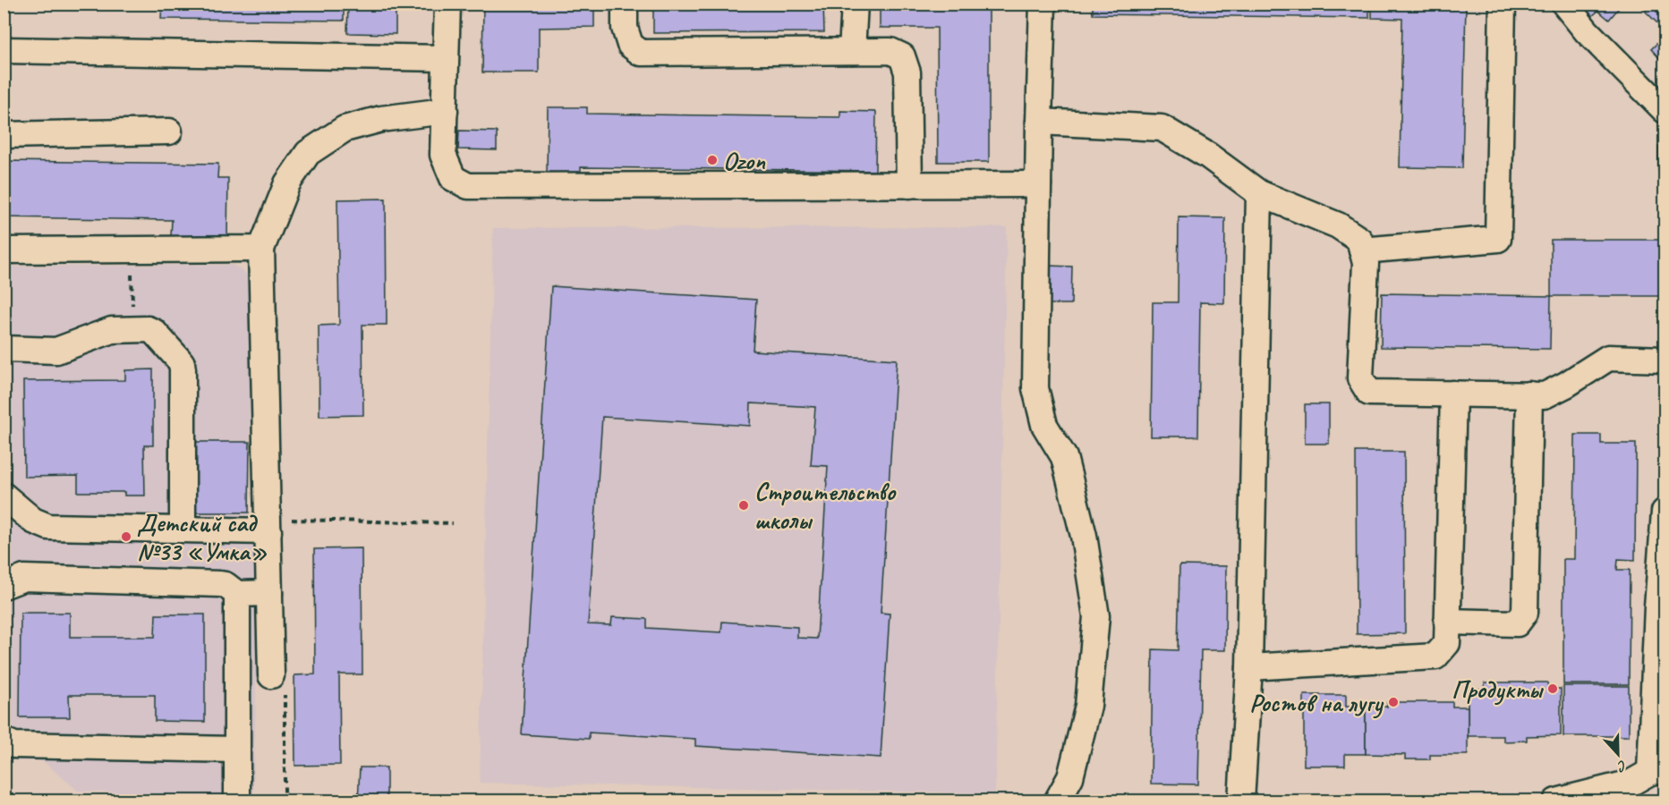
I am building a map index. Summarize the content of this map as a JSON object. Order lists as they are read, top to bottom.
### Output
{
  "places": [
    "Ozon",
    "Строительство школы",
    "Детский сад №33 «Умка»",
    "Продукты",
    "Ростов на лугу"
  ],
  "north": "bottom"
}
